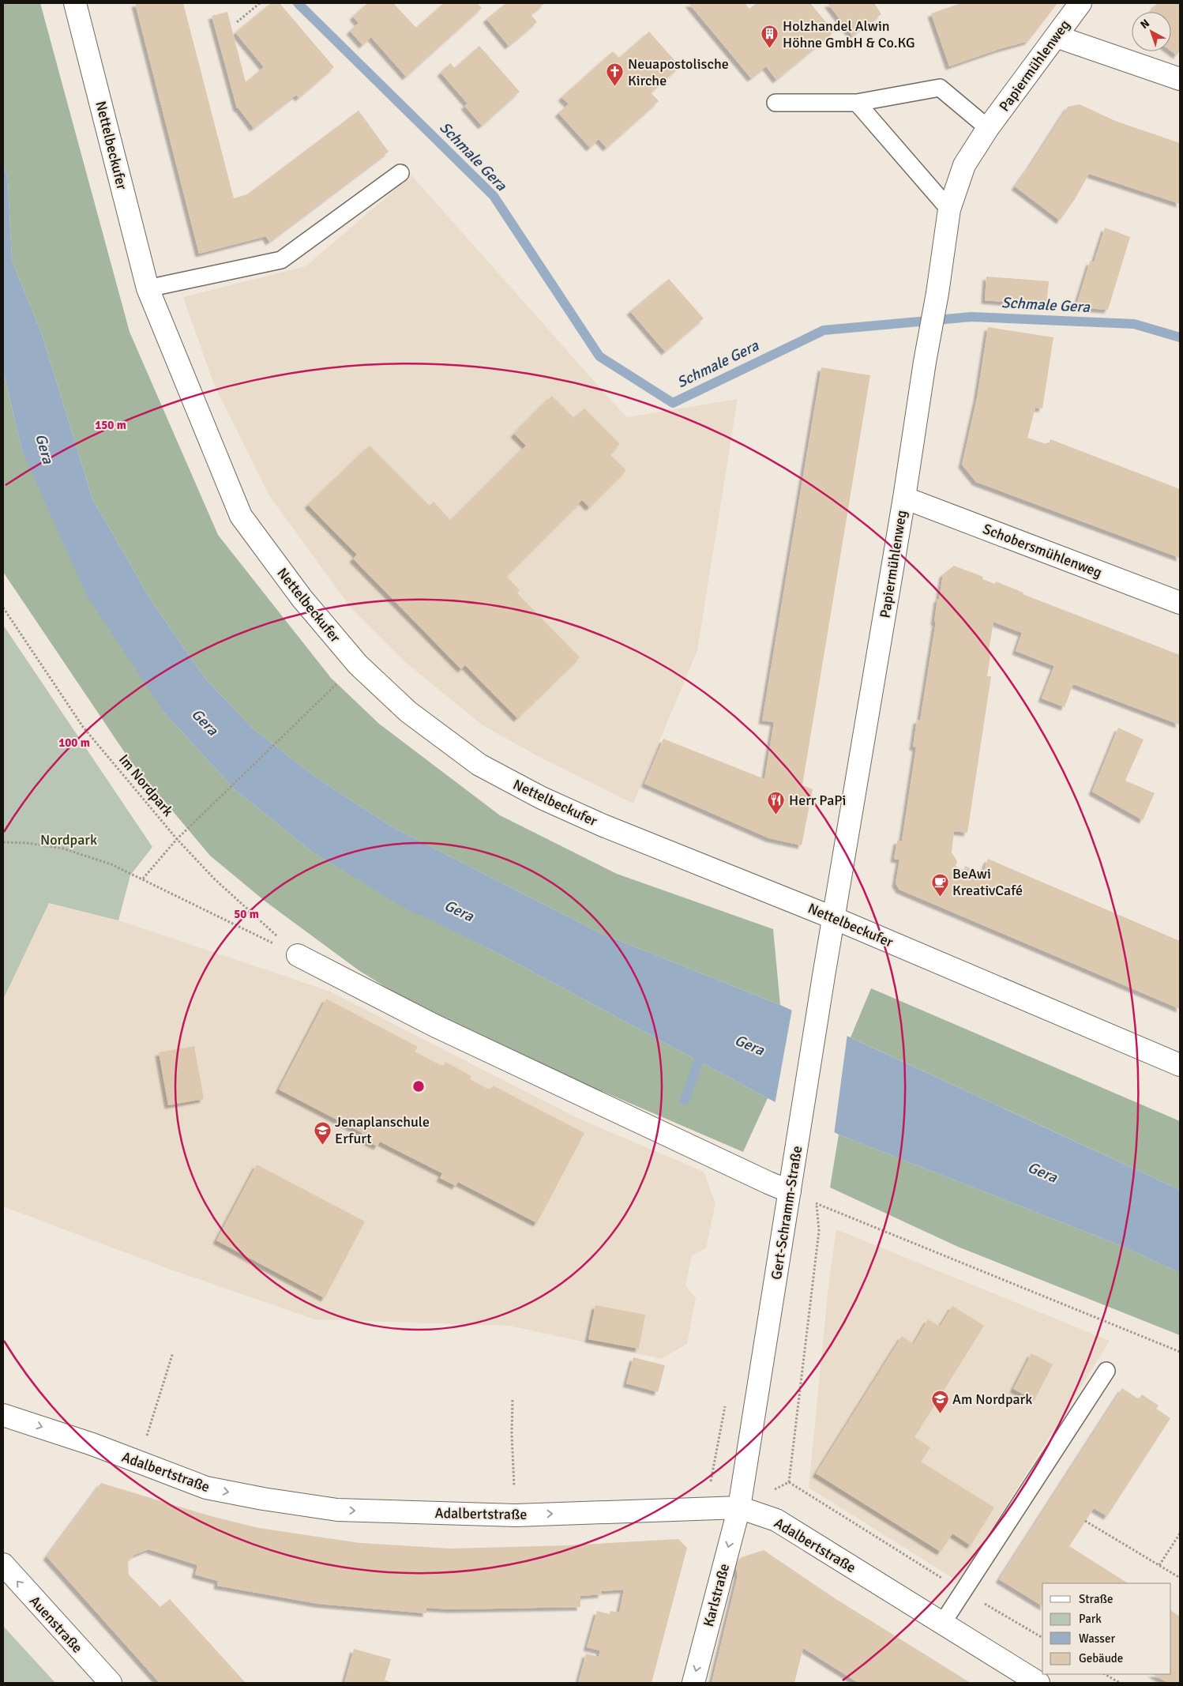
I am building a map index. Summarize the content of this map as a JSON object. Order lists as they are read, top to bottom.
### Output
{
  "streets": {
    "street": [
      "Papiermühlenweg",
      "Nettelbeckufer",
      "Schobersmühlenweg",
      "Gert-Schramm-Straße",
      "Adalbertstraße",
      "Karlstraße",
      "Auenstraße"
    ],
    "path": ["Im Nordpark"]
  },
  "crossings": [
    ["Papiermühlenweg", "Nettelbeckufer"],
    ["Papiermühlenweg", "Schobersmühlenweg"],
    ["Papiermühlenweg", "Gert-Schramm-Straße"],
    ["Nettelbeckufer", "Gert-Schramm-Straße"],
    ["Gert-Schramm-Straße", "Adalbertstraße"],
    ["Gert-Schramm-Straße", "Karlstraße"],
    ["Adalbertstraße", "Karlstraße"]
  ],
  "one_way": ["Adalbertstraße", "Karlstraße", "Auenstraße"],
  "water": ["Schmale Gera", "Gera"],
  "parks": ["Nordpark"],
  "places": {
    "building": ["Holzhandel Alwin Höhne GmbH & Co.KG"],
    "church": ["Neuapostolische Kirche"],
    "restaurant": ["Herr PaPi"],
    "cafe": ["BeAwi KreativCafé"],
    "school or university": ["Jenaplanschule Erfurt", "Am Nordpark"]
  },
  "legend": [
    "Straße",
    "Park",
    "Wasser",
    "Gebäude"
  ],
  "north": "top left",
  "rings": ["150 m", "100 m", "50 m"]
}
